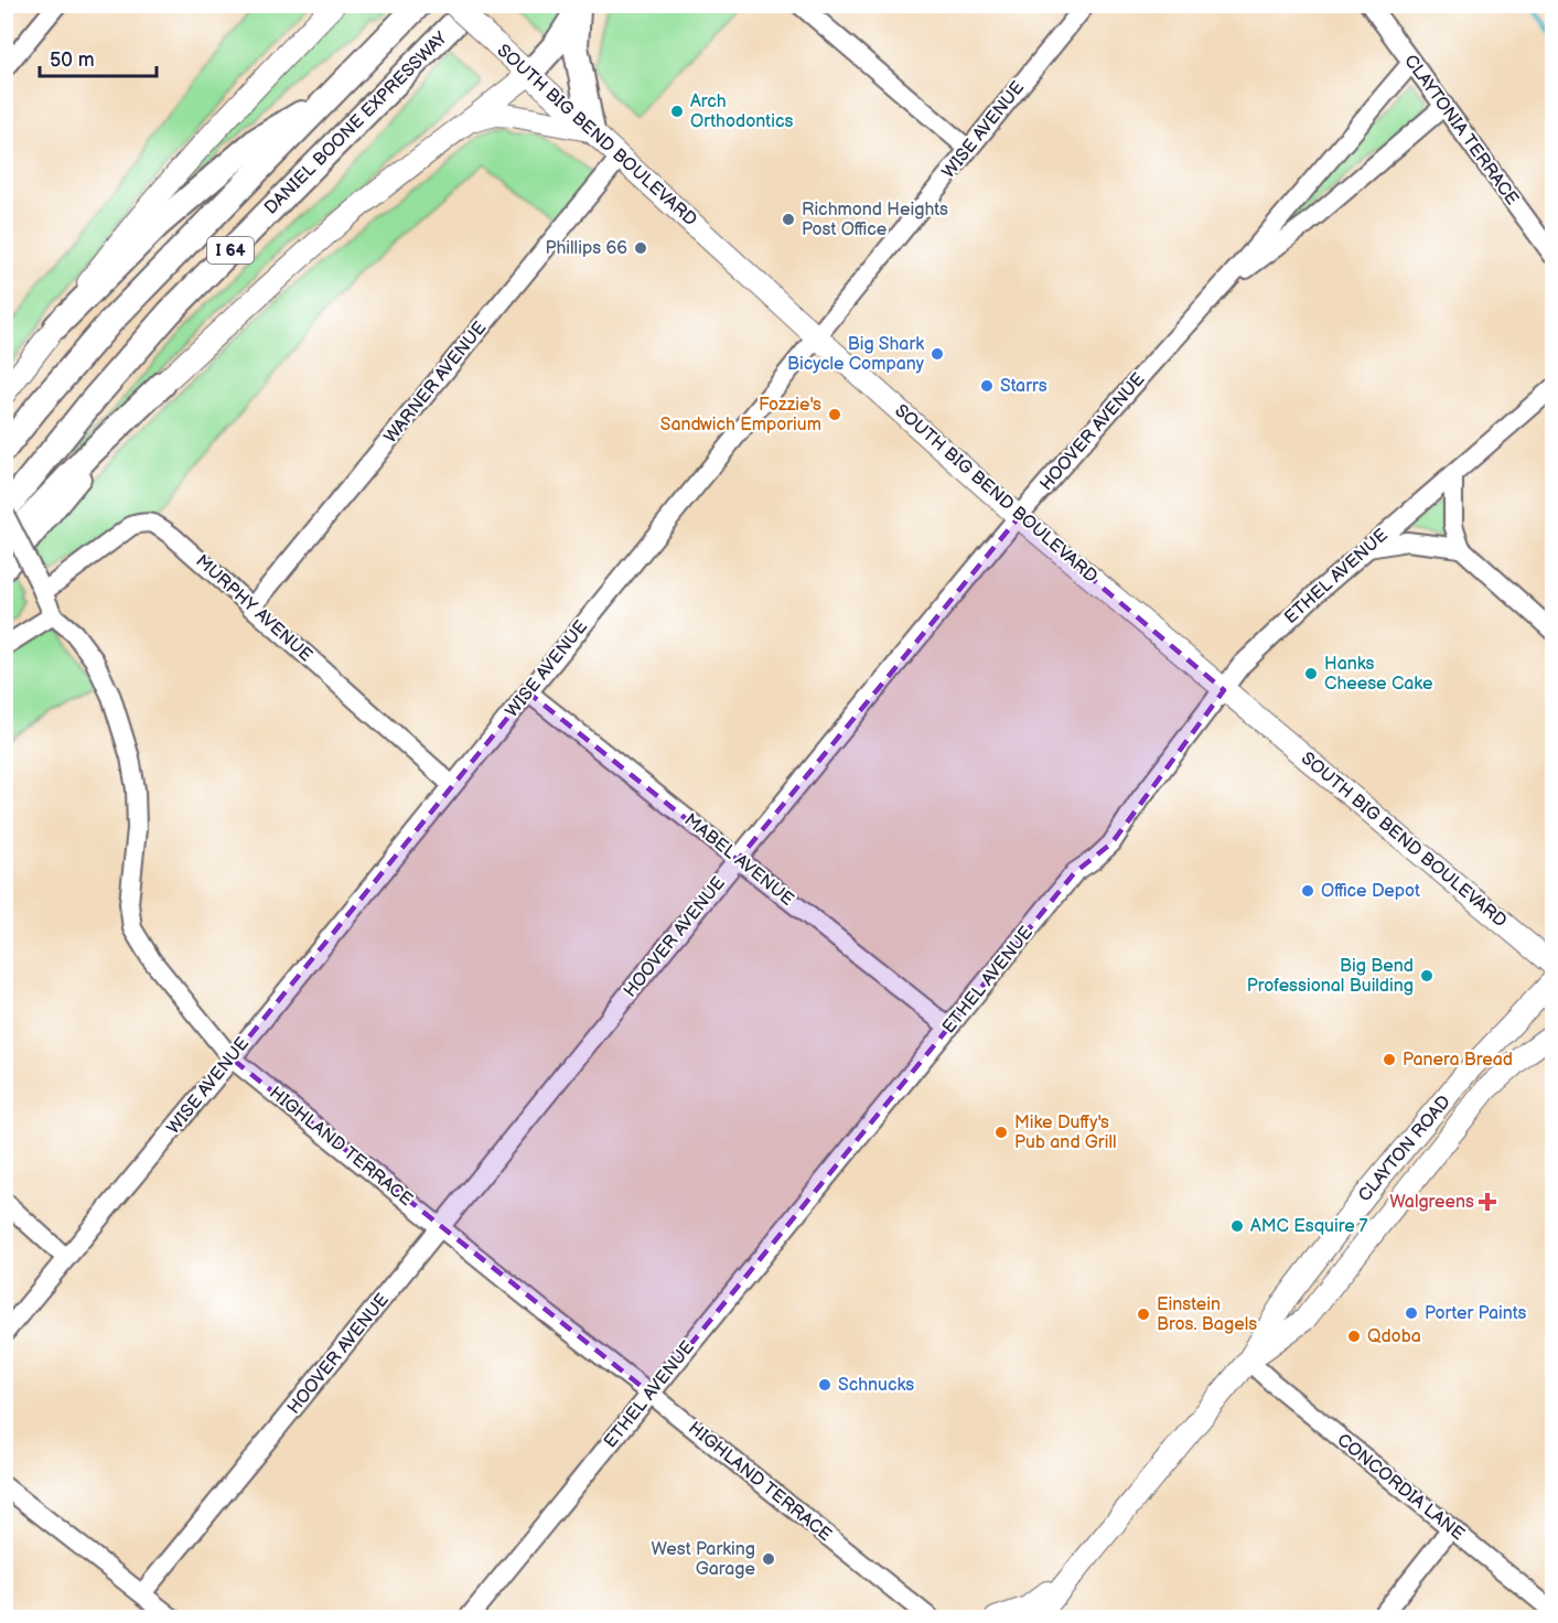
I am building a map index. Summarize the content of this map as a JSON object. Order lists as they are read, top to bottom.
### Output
{
  "streets": {
    "highway": ["DANIEL BOONE EXPRESSWAY", "I 64"],
    "main road": ["SOUTH BIG BEND BOULEVARD", "CLAYTON ROAD"],
    "street": [
      "WISE AVENUE",
      "CLAYTONIA TERRACE",
      "WARNER AVENUE",
      "HOOVER AVENUE",
      "ETHEL AVENUE",
      "MURPHY AVENUE",
      "MABEL AVENUE",
      "HIGHLAND TERRACE",
      "CONCORDIA LANE"
    ]
  },
  "crossings": [
    ["DANIEL BOONE EXPRESSWAY", "HIGHLAND TERRACE"],
    ["WISE AVENUE", "SOUTH BIG BEND BOULEVARD"],
    ["WISE AVENUE", "MURPHY AVENUE"],
    ["WISE AVENUE", "MABEL AVENUE"],
    ["WISE AVENUE", "HIGHLAND TERRACE"],
    ["CLAYTONIA TERRACE", "HOOVER AVENUE"],
    ["SOUTH BIG BEND BOULEVARD", "WARNER AVENUE"],
    ["SOUTH BIG BEND BOULEVARD", "HOOVER AVENUE"],
    ["SOUTH BIG BEND BOULEVARD", "ETHEL AVENUE"],
    ["WARNER AVENUE", "MURPHY AVENUE"],
    ["HOOVER AVENUE", "MABEL AVENUE"],
    ["HOOVER AVENUE", "HIGHLAND TERRACE"],
    ["ETHEL AVENUE", "MABEL AVENUE"],
    ["ETHEL AVENUE", "HIGHLAND TERRACE"],
    ["MURPHY AVENUE", "HIGHLAND TERRACE"],
    ["CLAYTON ROAD", "CONCORDIA LANE"]
  ],
  "places": {
    "other": [
      "Arch Orthodontics",
      "Richmond Heights Post Office",
      "Phillips 66",
      "Big Shark Bicycle Company",
      "Starrs",
      "Fozzie's Sandwich Emporium",
      "Hanks Cheese Cake",
      "Office Depot",
      "Big Bend Professional Building",
      "Panera Bread",
      "Mike Duffy's Pub and Grill",
      "AMC Esquire 7",
      "Porter Paints",
      "Einstein Bros. Bagels",
      "Qdoba",
      "Schnucks",
      "West Parking Garage"
    ],
    "health": ["Walgreens"]
  },
  "scale_bar": "50 m"
}
